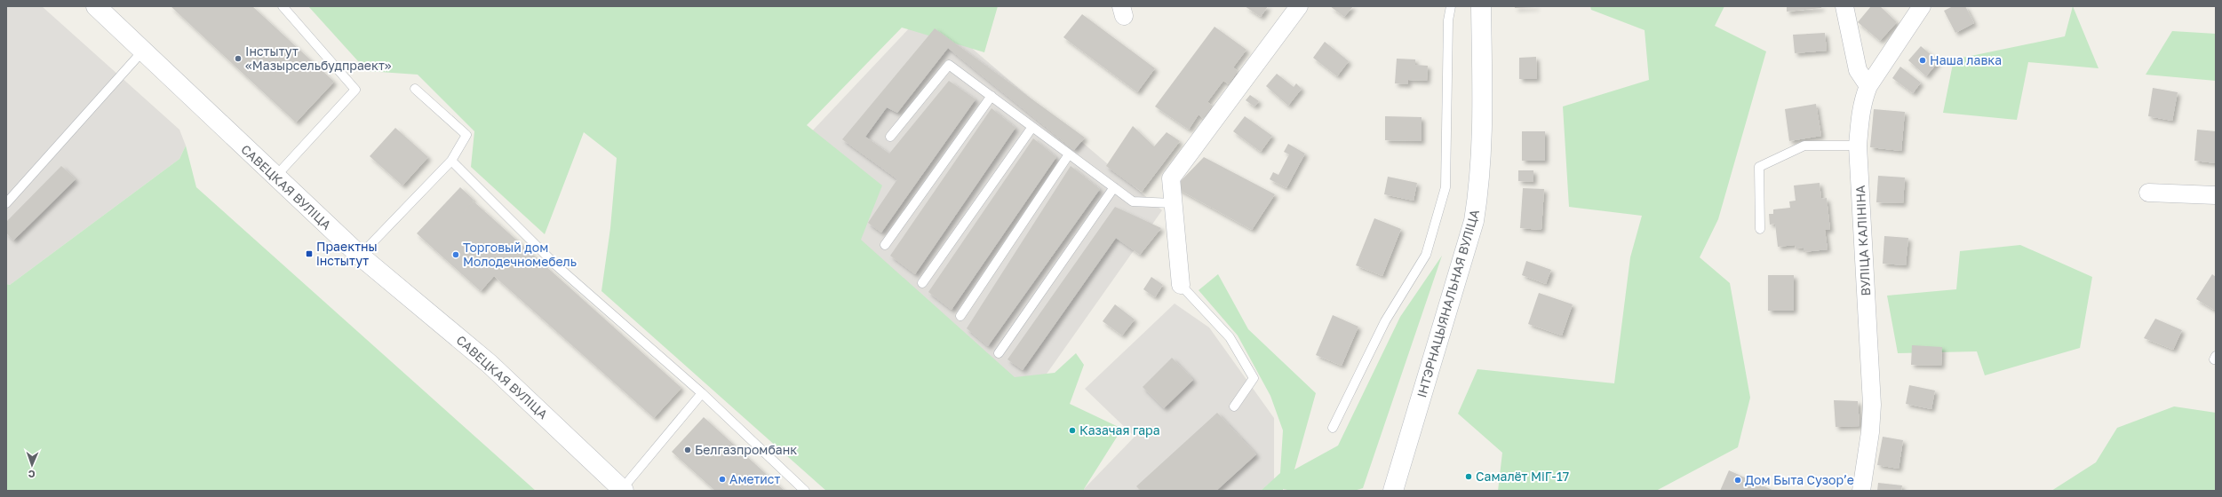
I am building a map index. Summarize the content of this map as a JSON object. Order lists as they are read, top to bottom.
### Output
{
  "streets": {
    "street": ["САВЕЦКАЯ ВУЛІЦА", "ВУЛІЦА КАЛІНІНА", "ІНТЭРНАЦЫЯНАЛЬНАЯ ВУЛІЦА"]
  },
  "places": {
    "other": [
      "Інстытут «Мазырсельбудпраект»",
      "Наша лавка",
      "Торговый дом Молодечномебель",
      "Казачая гара",
      "Белгазпромбанк",
      "Самалёт МіГ-17",
      "Аметист",
      "Дом Быта Сузорʼе"
    ],
    "transit": ["Праектны інстытут"]
  },
  "north": "bottom"
}
